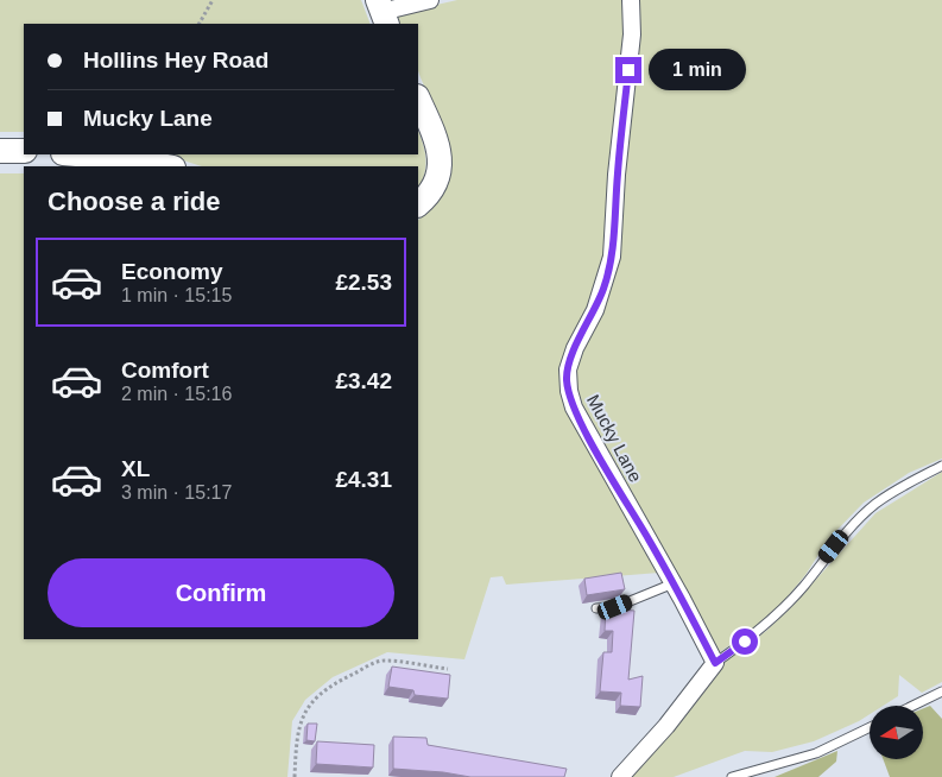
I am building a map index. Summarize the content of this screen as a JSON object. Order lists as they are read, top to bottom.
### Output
{
  "streets": {
    "street": ["Mucky Lane"]
  },
  "north": "left",
  "page": {
    "banner": ["Hollins Hey Road", "Mucky Lane"],
    "bubble": "1 min",
    "heading": "Choose a ride",
    "list": [
      {
        "name": "Economy",
        "note": "1 min · 15:15",
        "value": "£2.53"
      },
      {
        "name": "Comfort",
        "note": "2 min · 15:16",
        "value": "£3.42"
      },
      {
        "name": "XL",
        "note": "3 min · 15:17",
        "value": "£4.31"
      }
    ],
    "buttons": "Confirm"
  }
}
